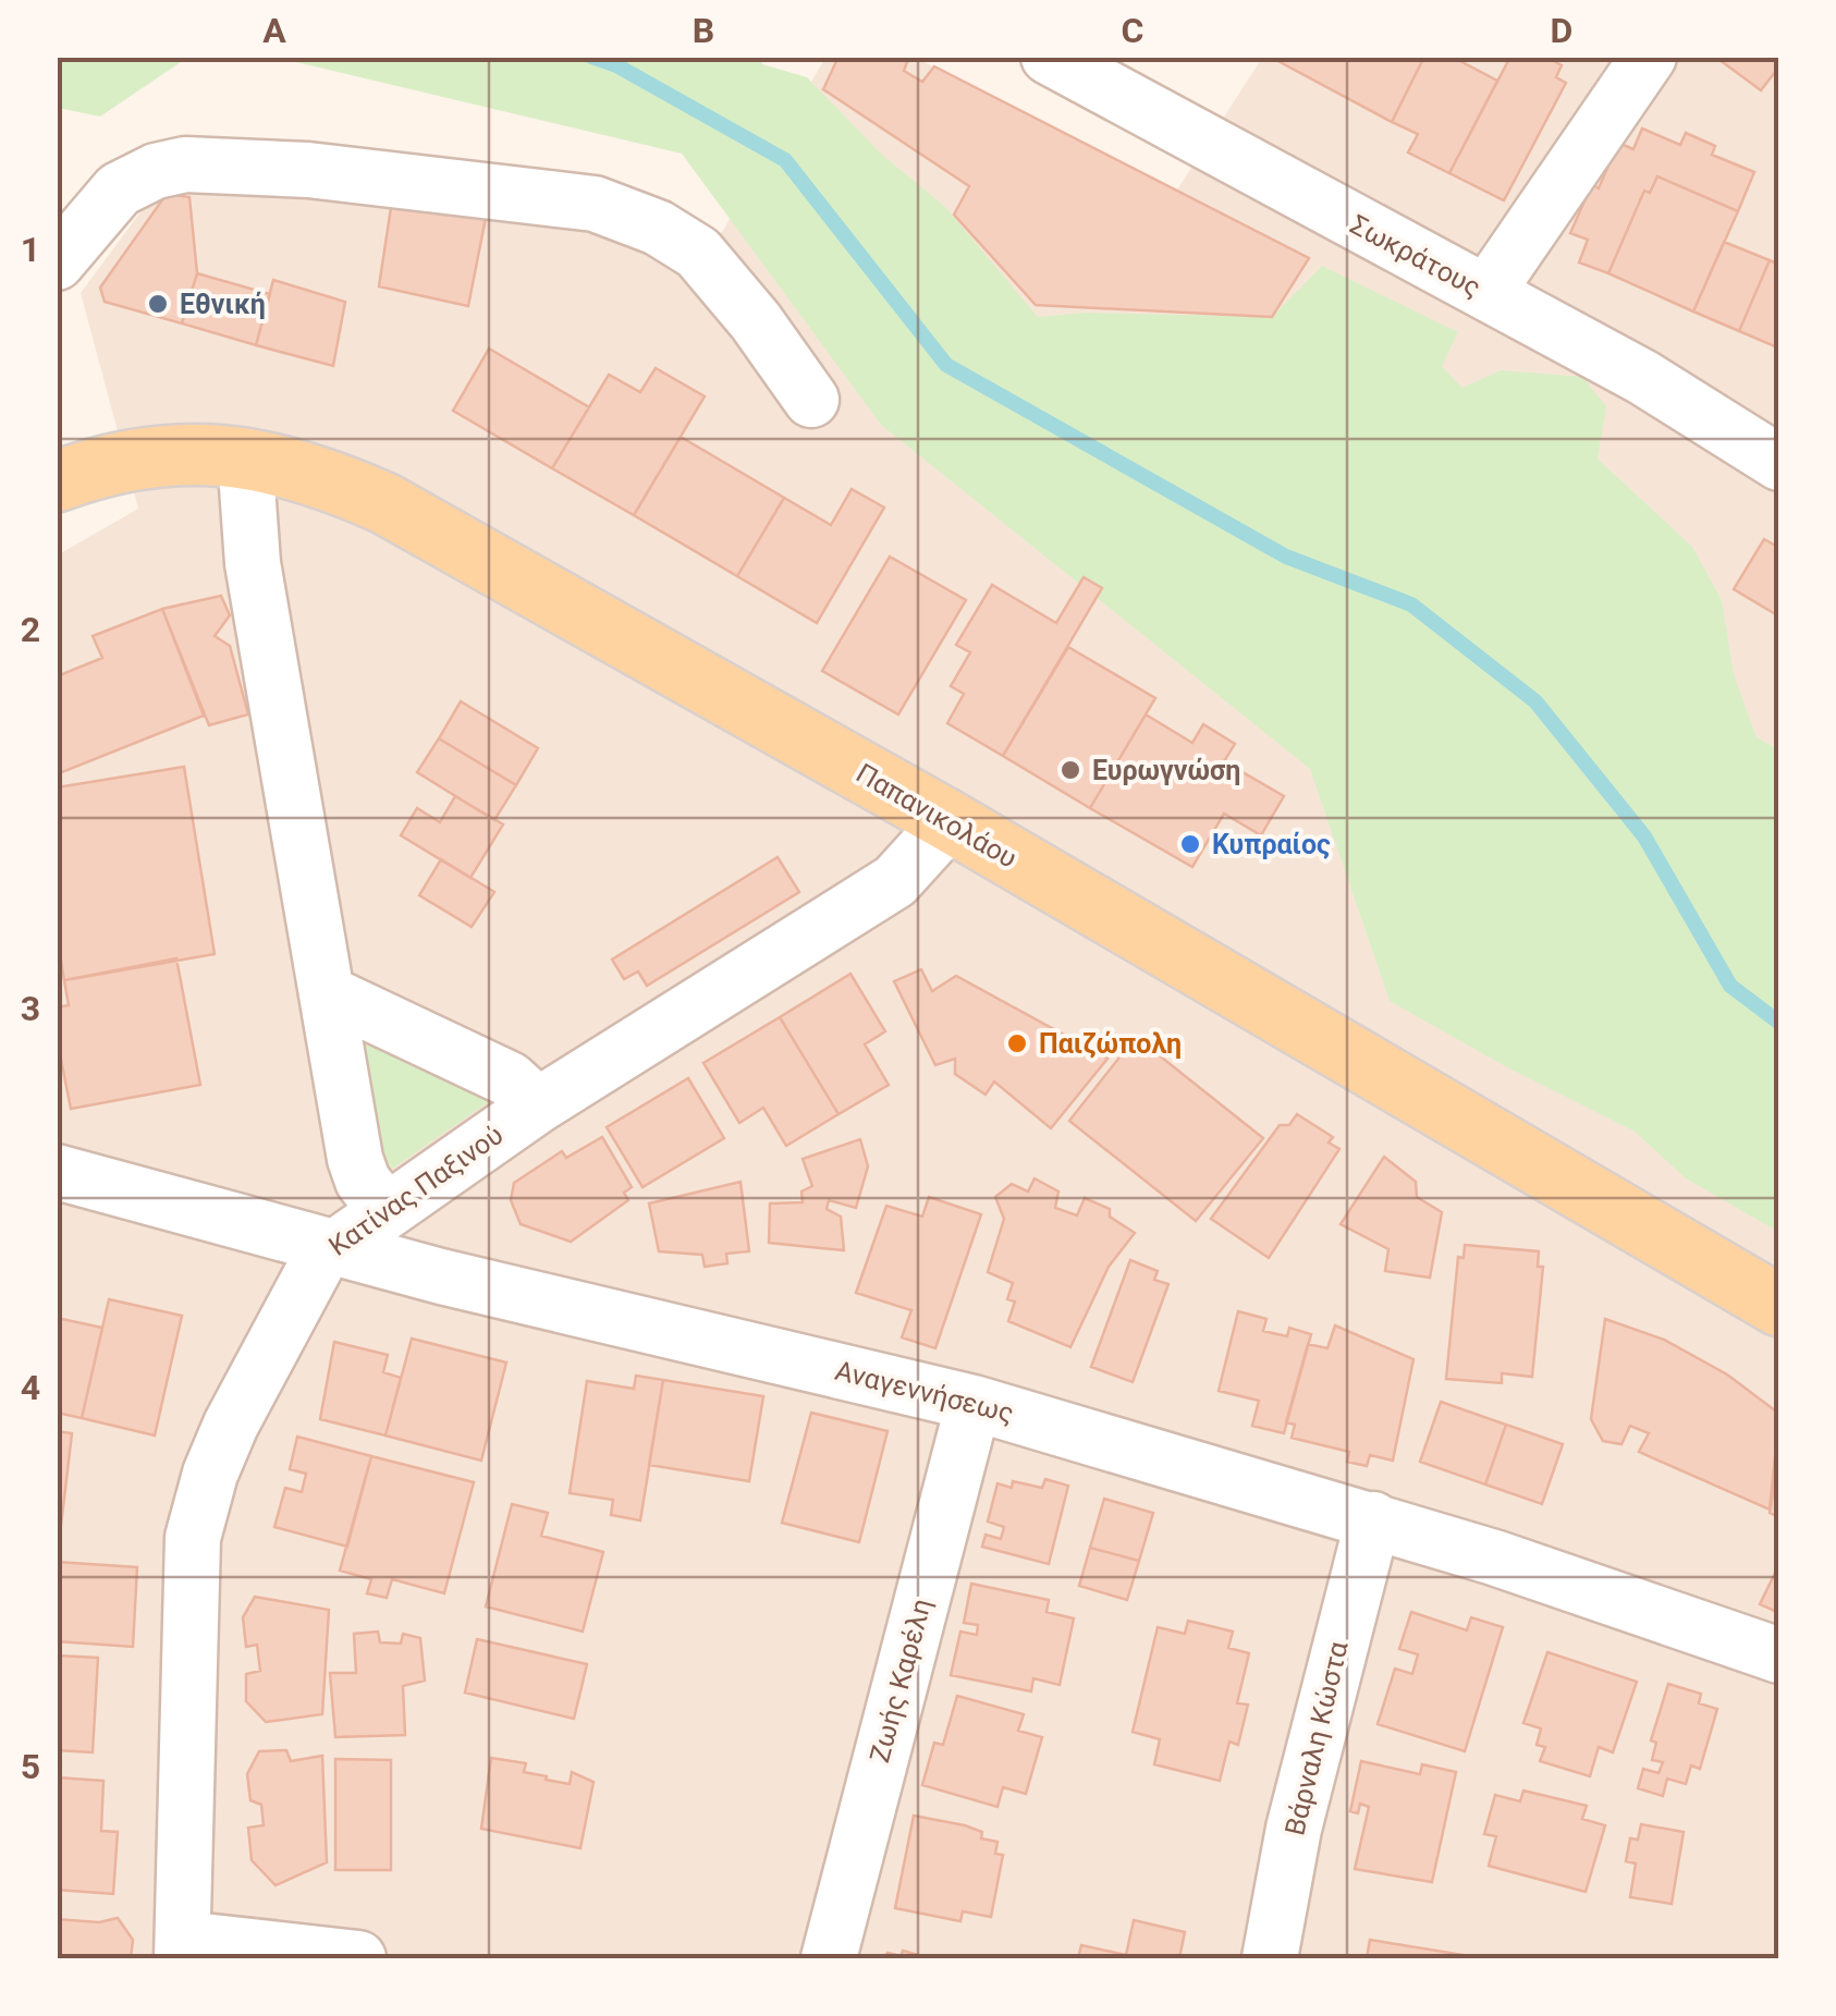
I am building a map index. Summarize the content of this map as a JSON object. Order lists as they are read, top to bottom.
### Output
{
  "streets": {
    "main road": ["Παπανικολάου"],
    "street": [
      "Σωκράτους",
      "Κατίνας Παξινού",
      "Αναγεννήσεως",
      "Ζωής Καρέλη",
      "Βάρναλη Κώστα"
    ]
  },
  "crossings": [
    ["Παπανικολάου", "Κατίνας Παξινού"],
    ["Κατίνας Παξινού", "Αναγεννήσεως"],
    ["Αναγεννήσεως", "Ζωής Καρέλη"],
    ["Αναγεννήσεως", "Βάρναλη Κώστα"]
  ],
  "places": [
    "Εθνική",
    "Ευρωγνώση",
    "Κυπραίος",
    "Παιζώπολη"
  ],
  "grid": {
    "columns": [
      "A",
      "B",
      "C",
      "D"
    ],
    "rows": [
      "1",
      "2",
      "3",
      "4",
      "5"
    ]
  }
}
